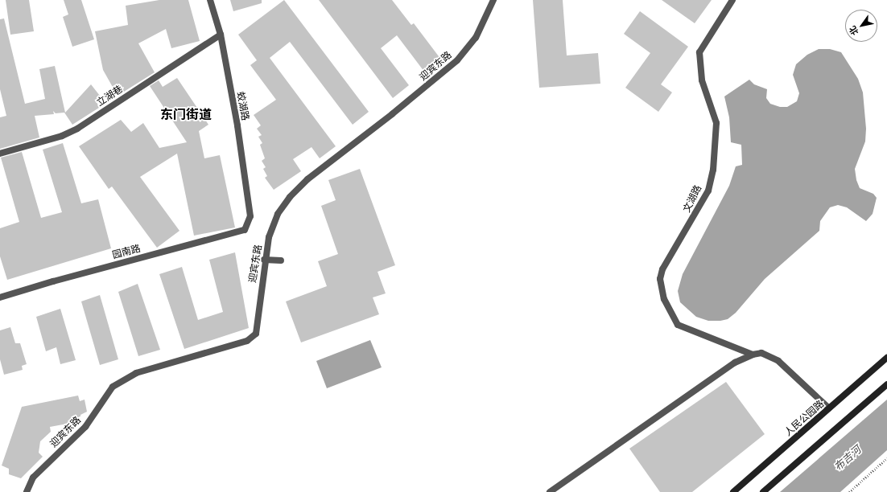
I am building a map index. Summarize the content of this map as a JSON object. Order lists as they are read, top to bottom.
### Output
{
  "streets": {
    "main road": ["人民公园路"],
    "street": [
      "迎宾东路",
      "立湖巷",
      "蛟湖路",
      "文湖路",
      "园南路"
    ]
  },
  "crossings": [
    ["立湖巷", "蛟湖路"],
    ["蛟湖路", "园南路"]
  ],
  "districts": ["东门街道"],
  "water": ["布吉河"],
  "north": "bottom left"
}
